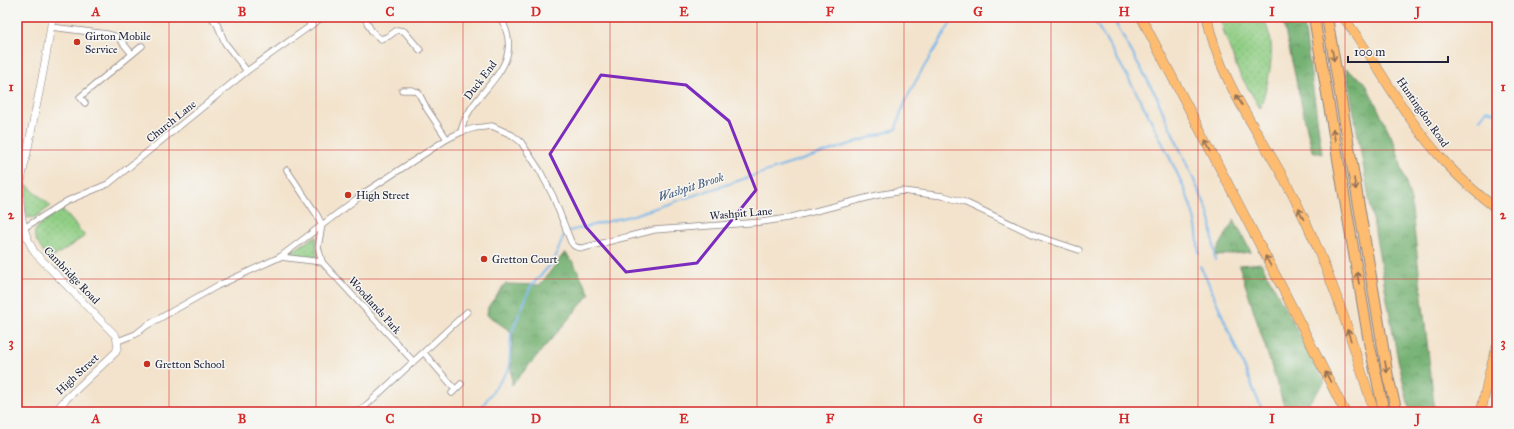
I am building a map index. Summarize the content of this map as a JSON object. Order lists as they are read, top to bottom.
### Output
{
  "streets": {
    "main road": ["Huntingdon Road"],
    "street": [
      "Duck End",
      "Church Lane",
      "Washpit Lane",
      "Cambridge Road",
      "Woodlands Park",
      "High Street"
    ]
  },
  "crossings": [
    ["Duck End", "Washpit Lane"],
    ["Church Lane", "Cambridge Road"],
    ["Cambridge Road", "High Street"]
  ],
  "water": ["Washpit Brook"],
  "places": [
    "Girton Mobile Service",
    "High Street",
    "Gretton Court",
    "Gretton School"
  ],
  "scale_bar": "100 m",
  "grid": {
    "columns": [
      "A",
      "B",
      "C",
      "D",
      "E",
      "F",
      "G",
      "H",
      "I",
      "J"
    ],
    "rows": ["1", "2", "3"]
  }
}
